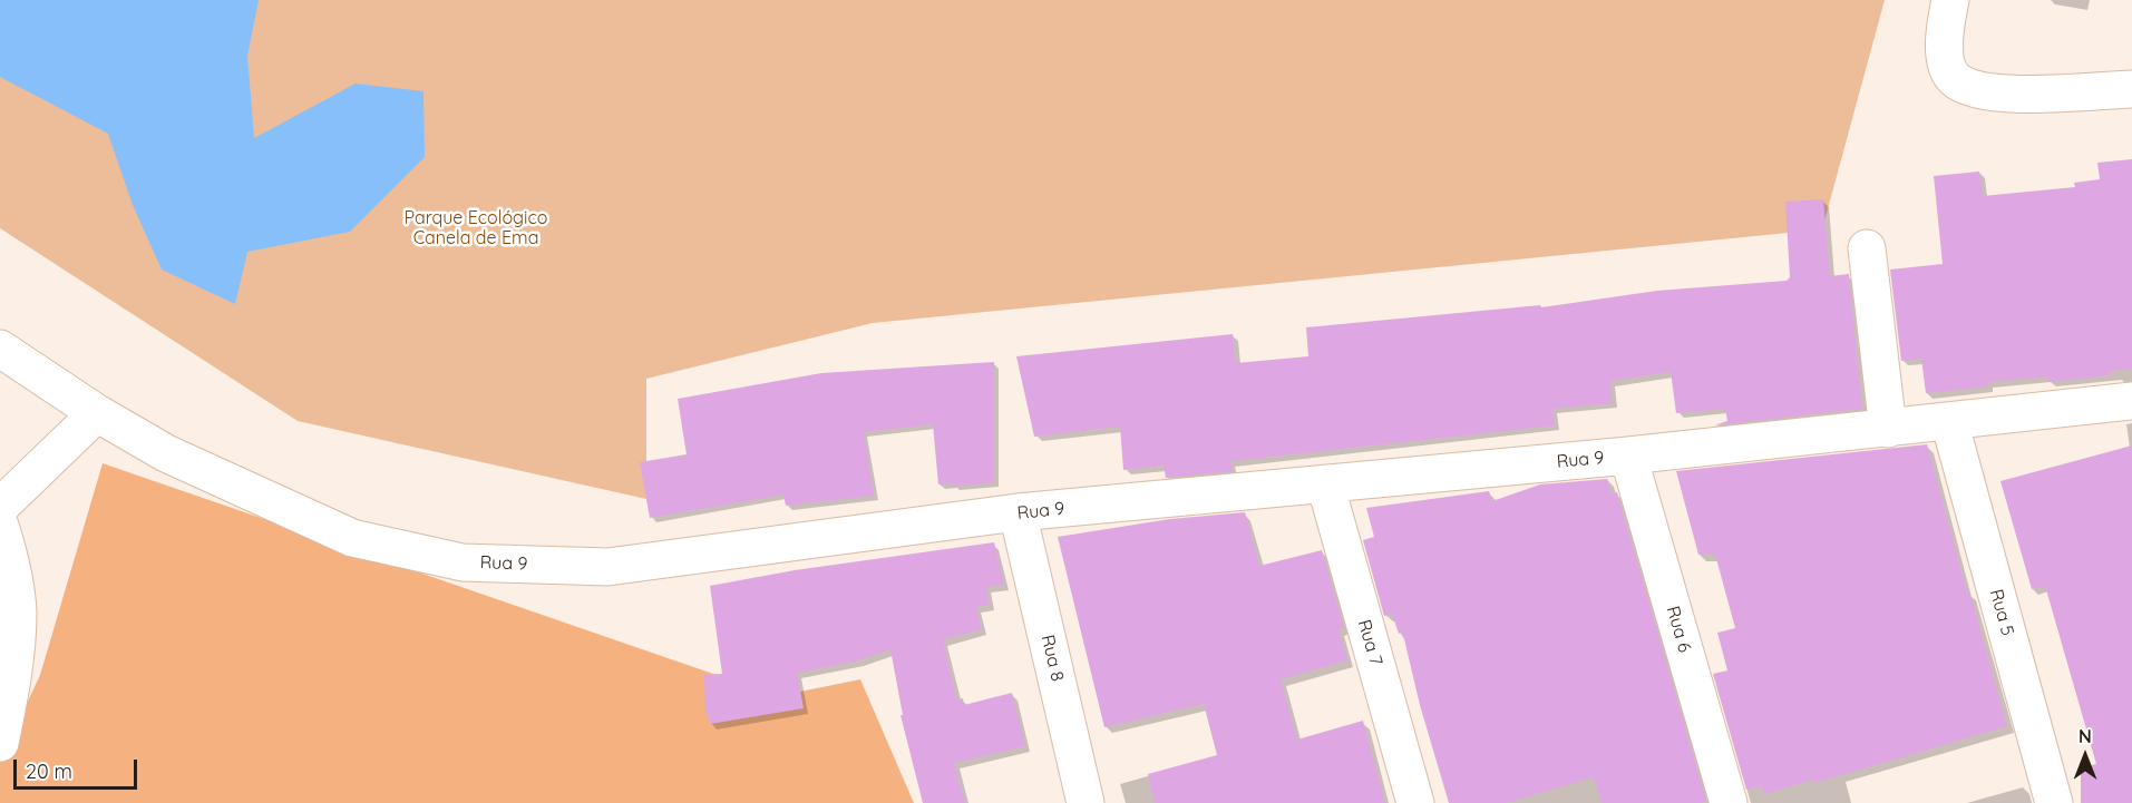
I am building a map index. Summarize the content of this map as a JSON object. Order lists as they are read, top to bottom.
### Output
{
  "streets": {
    "street": [
      "Rua 9",
      "Rua 5",
      "Rua 6",
      "Rua 7",
      "Rua 8"
    ]
  },
  "crossings": [
    ["Rua 9", "Rua 5"],
    ["Rua 9", "Rua 6"],
    ["Rua 9", "Rua 7"],
    ["Rua 9", "Rua 8"]
  ],
  "parks": ["Parque Ecológico Canela de Ema"],
  "scale_bar": "20 m",
  "north": "top"
}
